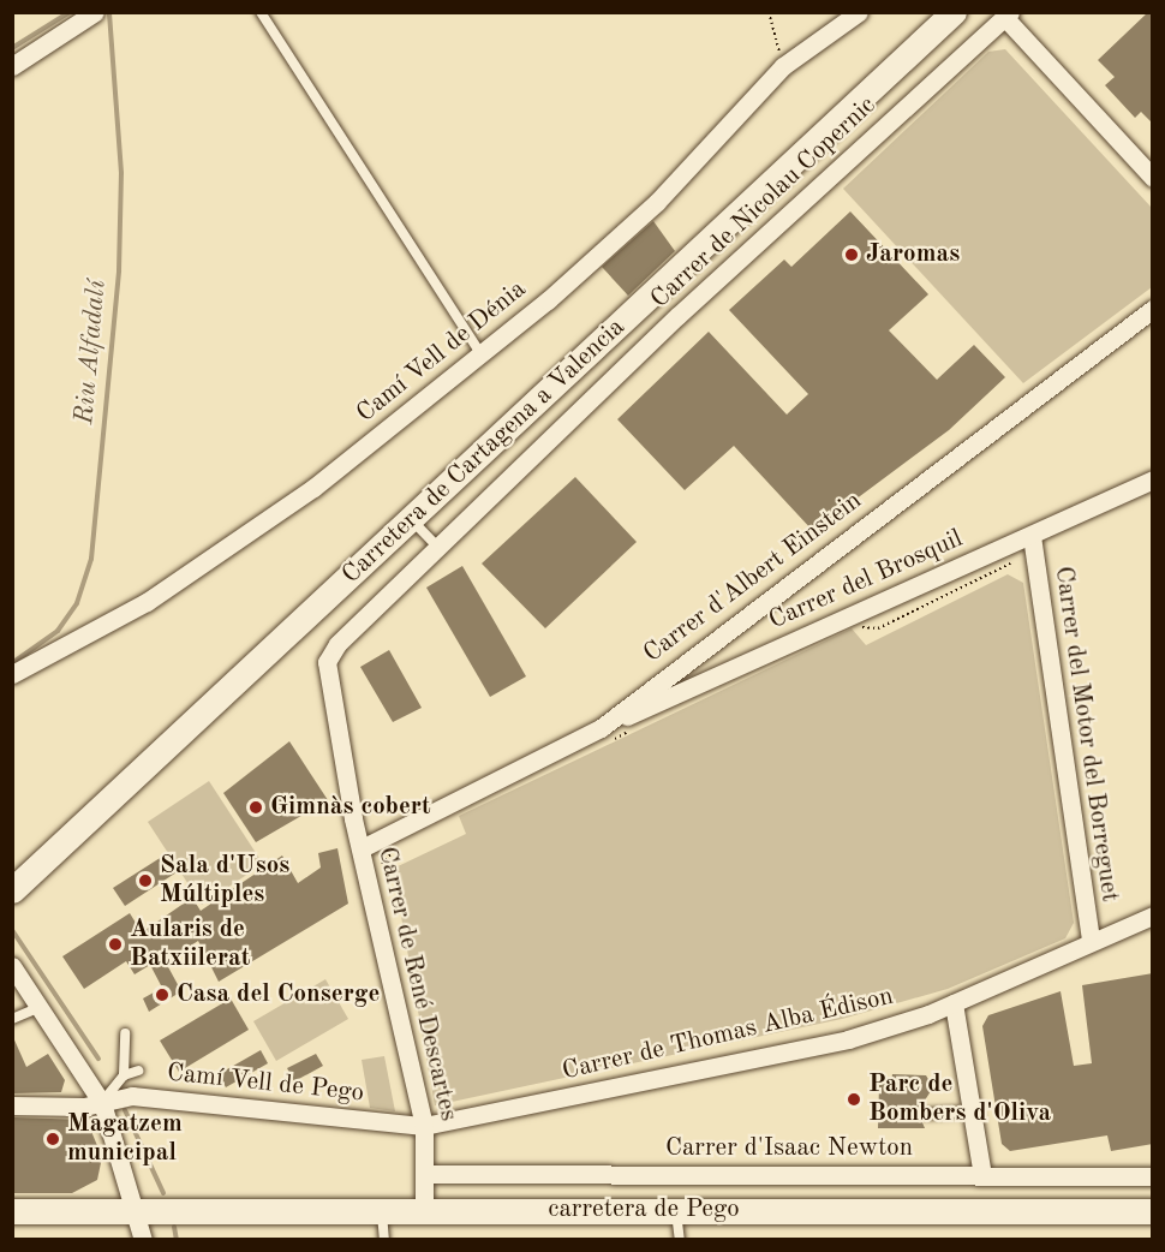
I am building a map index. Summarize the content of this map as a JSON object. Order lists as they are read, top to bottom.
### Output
{
  "streets": {
    "main road": ["Carretera de Cartagena a Valencia", "carretera de Pego"],
    "street": [
      "Carrer de Nicolau Copernic",
      "Camí Vell de Dénia",
      "Carrer d'Albert Einstein",
      "Carrer del Brosquil",
      "Carrer del Motor del Borreguet",
      "Carrer de René Descartes",
      "Carrer de Thomas Alba Édison",
      "Camí Vell de Pego",
      "Carrer d'Isaac Newton"
    ]
  },
  "crossings": [
    ["Carrer de Nicolau Copernic", "Carrer de René Descartes"],
    ["Carrer d'Albert Einstein", "Carrer del Brosquil"],
    ["Carrer d'Albert Einstein", "Carrer de René Descartes"],
    ["Carrer del Brosquil", "Carrer del Motor del Borreguet"],
    ["Carrer del Motor del Borreguet", "Carrer de Thomas Alba Édison"],
    ["Carrer de René Descartes", "Carrer de Thomas Alba Édison"],
    ["Carrer de René Descartes", "Camí Vell de Pego"],
    ["Carrer de René Descartes", "Carrer d'Isaac Newton"],
    ["Carrer de René Descartes", "carretera de Pego"],
    ["Carrer de Thomas Alba Édison", "Camí Vell de Pego"]
  ],
  "water": ["Riu Alfadalí"],
  "places": [
    "Jaromas",
    "Gimnàs cobert",
    "Sala d'Usos Múltiples",
    "Aularis de Batxiilerat",
    "Casa del Conserge",
    "Parc de Bombers d'Oliva",
    "Magatzem municipal"
  ]
}
